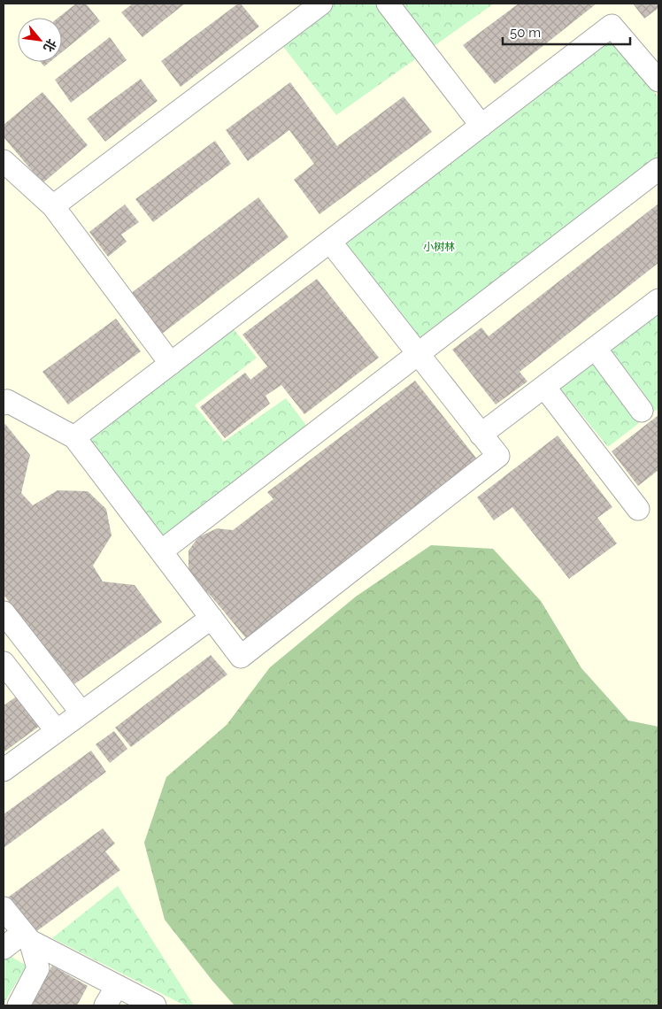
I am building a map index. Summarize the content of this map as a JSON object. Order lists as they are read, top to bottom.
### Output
{
  "parks": ["小树林"],
  "scale_bar": "50 m",
  "north": "bottom right"
}
